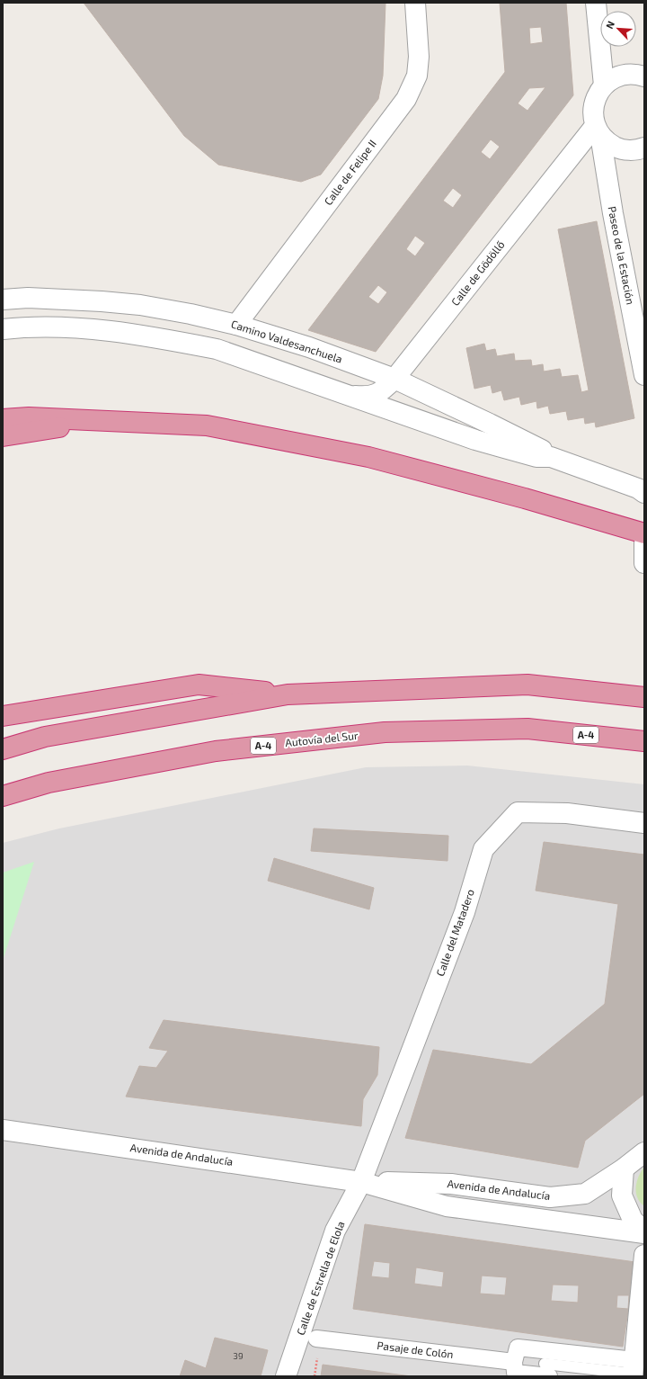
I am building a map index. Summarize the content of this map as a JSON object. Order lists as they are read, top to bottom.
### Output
{
  "streets": {
    "highway": ["A-4", "Autovía del Sur"],
    "street": [
      "Calle de Felipe II",
      "Paseo de la Estación",
      "Calle de Gödöllő",
      "Camino Valdesanchuela",
      "Calle del Matadero",
      "Avenida de Andalucía",
      "Calle de Estrella de Elola",
      "Pasaje de Colón"
    ]
  },
  "crossings": [
    ["Calle de Felipe II", "Camino Valdesanchuela"],
    ["Paseo de la Estación", "Calle de Gödöllő"],
    ["Calle de Gödöllő", "Camino Valdesanchuela"],
    ["Calle del Matadero", "Avenida de Andalucía"],
    ["Calle del Matadero", "Calle de Estrella de Elola"],
    ["Avenida de Andalucía", "Calle de Estrella de Elola"]
  ],
  "house_numbers": ["39"],
  "north": "top left"
}
